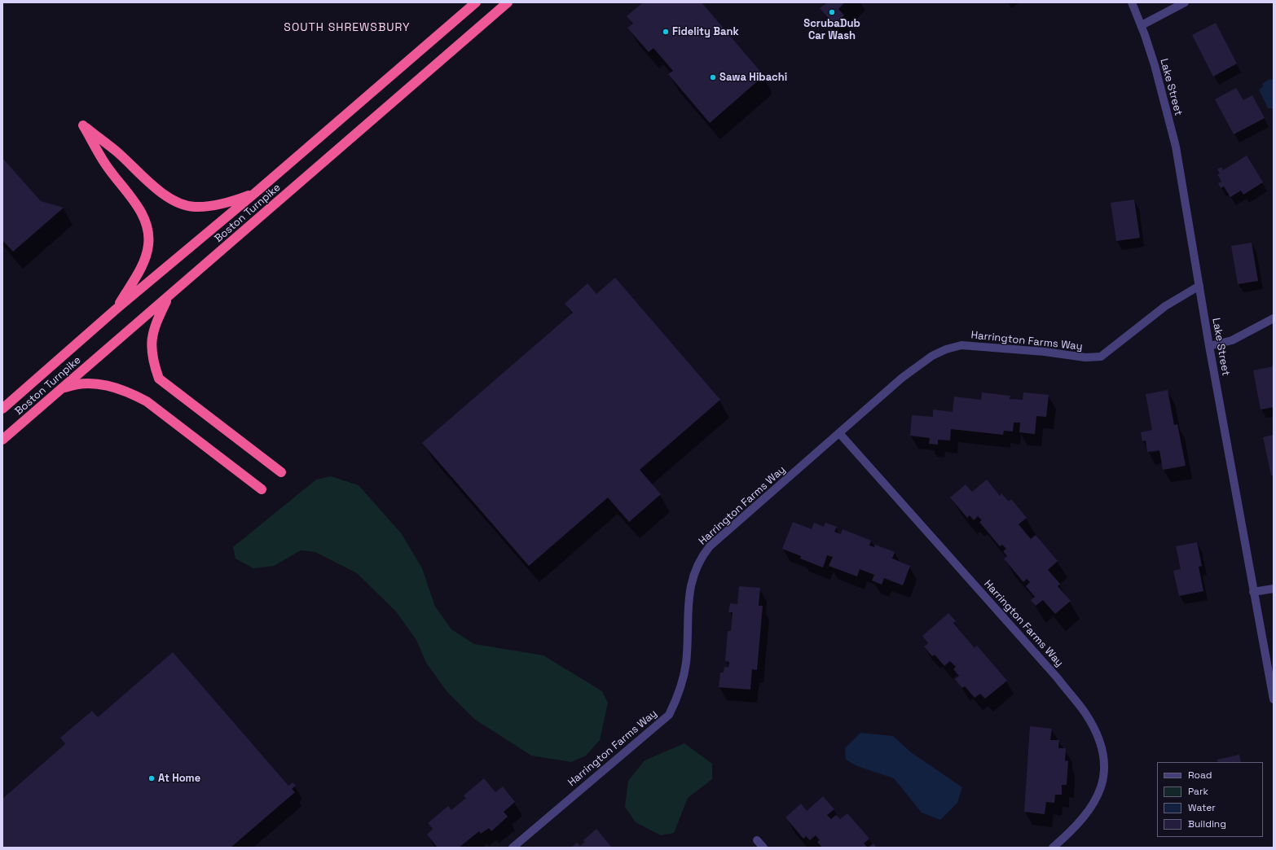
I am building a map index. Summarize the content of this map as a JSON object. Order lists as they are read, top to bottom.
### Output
{
  "streets": {
    "highway": ["Boston Turnpike"],
    "street": ["Lake Street", "Harrington Farms Way"]
  },
  "crossings": [
    ["Lake Street", "Harrington Farms Way"]
  ],
  "districts": ["SOUTH SHREWSBURY"],
  "places": [
    "ScrubaDub Car Wash",
    "Fidelity Bank",
    "Sawa Hibachi",
    "At Home"
  ],
  "legend": [
    "Road",
    "Park",
    "Water",
    "Building"
  ]
}
